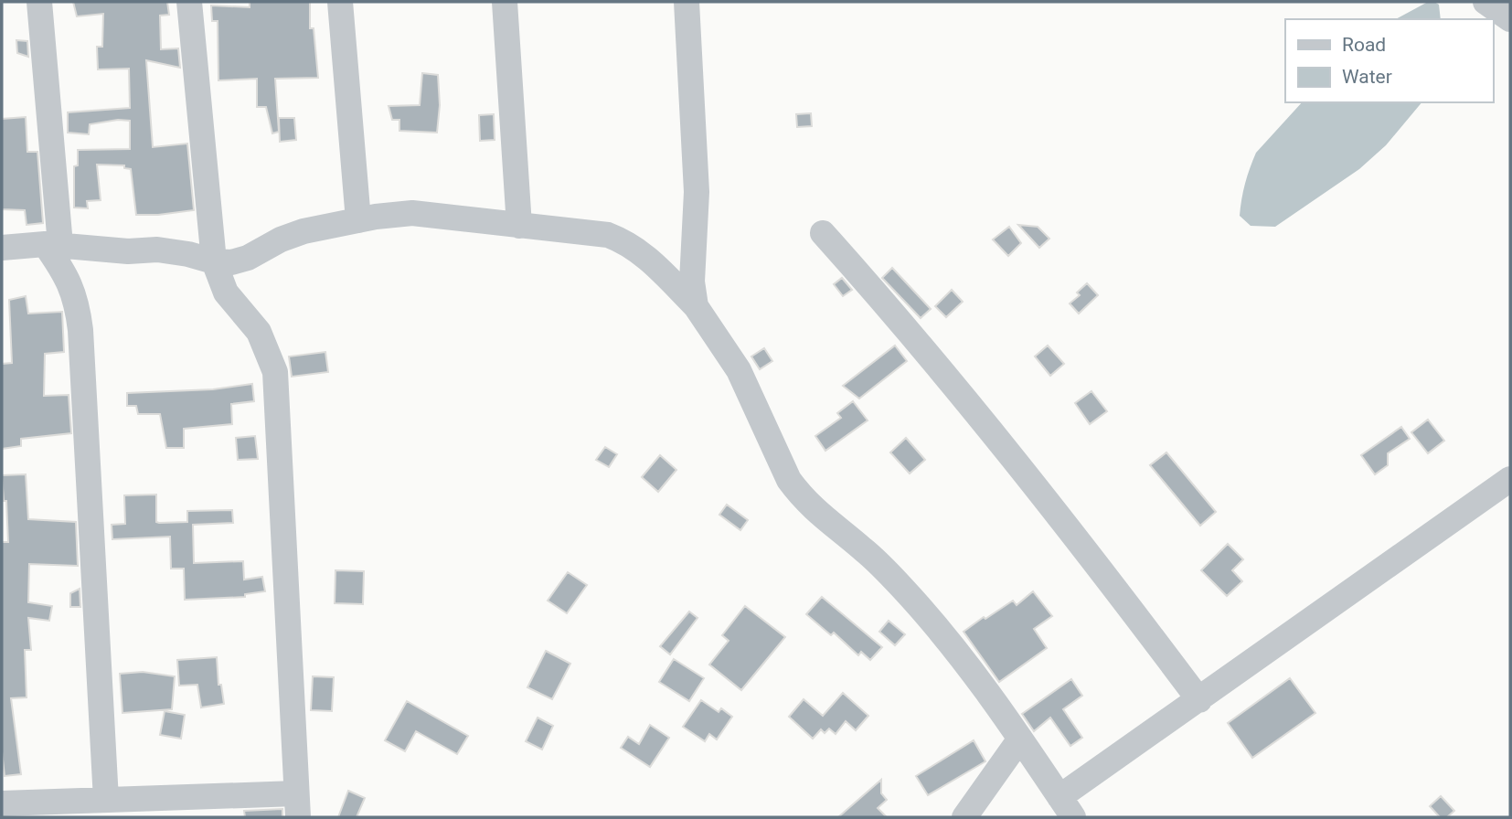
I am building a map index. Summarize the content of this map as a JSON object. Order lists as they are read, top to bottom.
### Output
{
  "legend": ["Road", "Water"]
}
